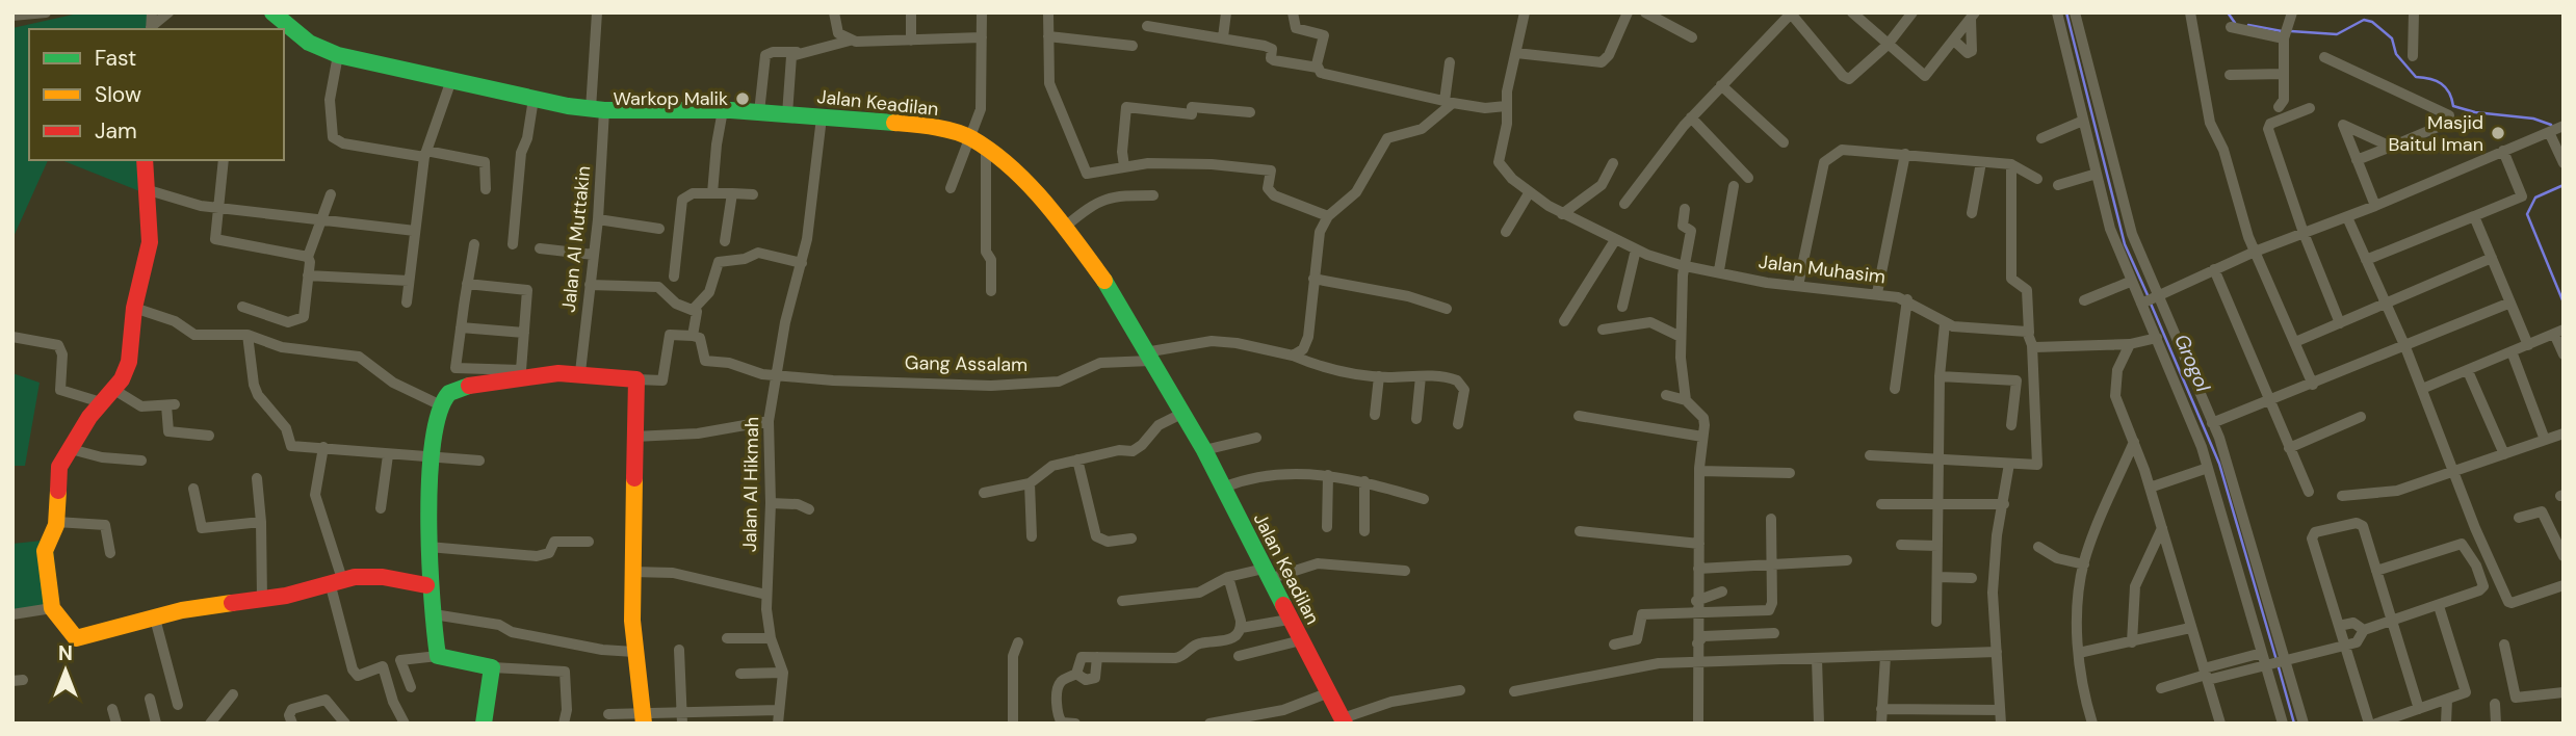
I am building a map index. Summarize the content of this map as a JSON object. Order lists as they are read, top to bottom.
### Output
{
  "streets": {
    "street": [
      "Jalan Keadilan",
      "Jalan Al Muttakin",
      "Jalan Muhasim",
      "Gang Assalam",
      "Jalan Al Hikmah"
    ]
  },
  "crossings": [
    ["Jalan Keadilan", "Jalan Al Muttakin"],
    ["Jalan Keadilan", "Gang Assalam"],
    ["Jalan Keadilan", "Jalan Al Hikmah"],
    ["Gang Assalam", "Jalan Al Hikmah"]
  ],
  "water": ["Grogol"],
  "places": ["Warkop Malik", "Masjid Baitul Iman"],
  "legend": ["Fast", "Slow", "Jam"],
  "north": "top"
}
